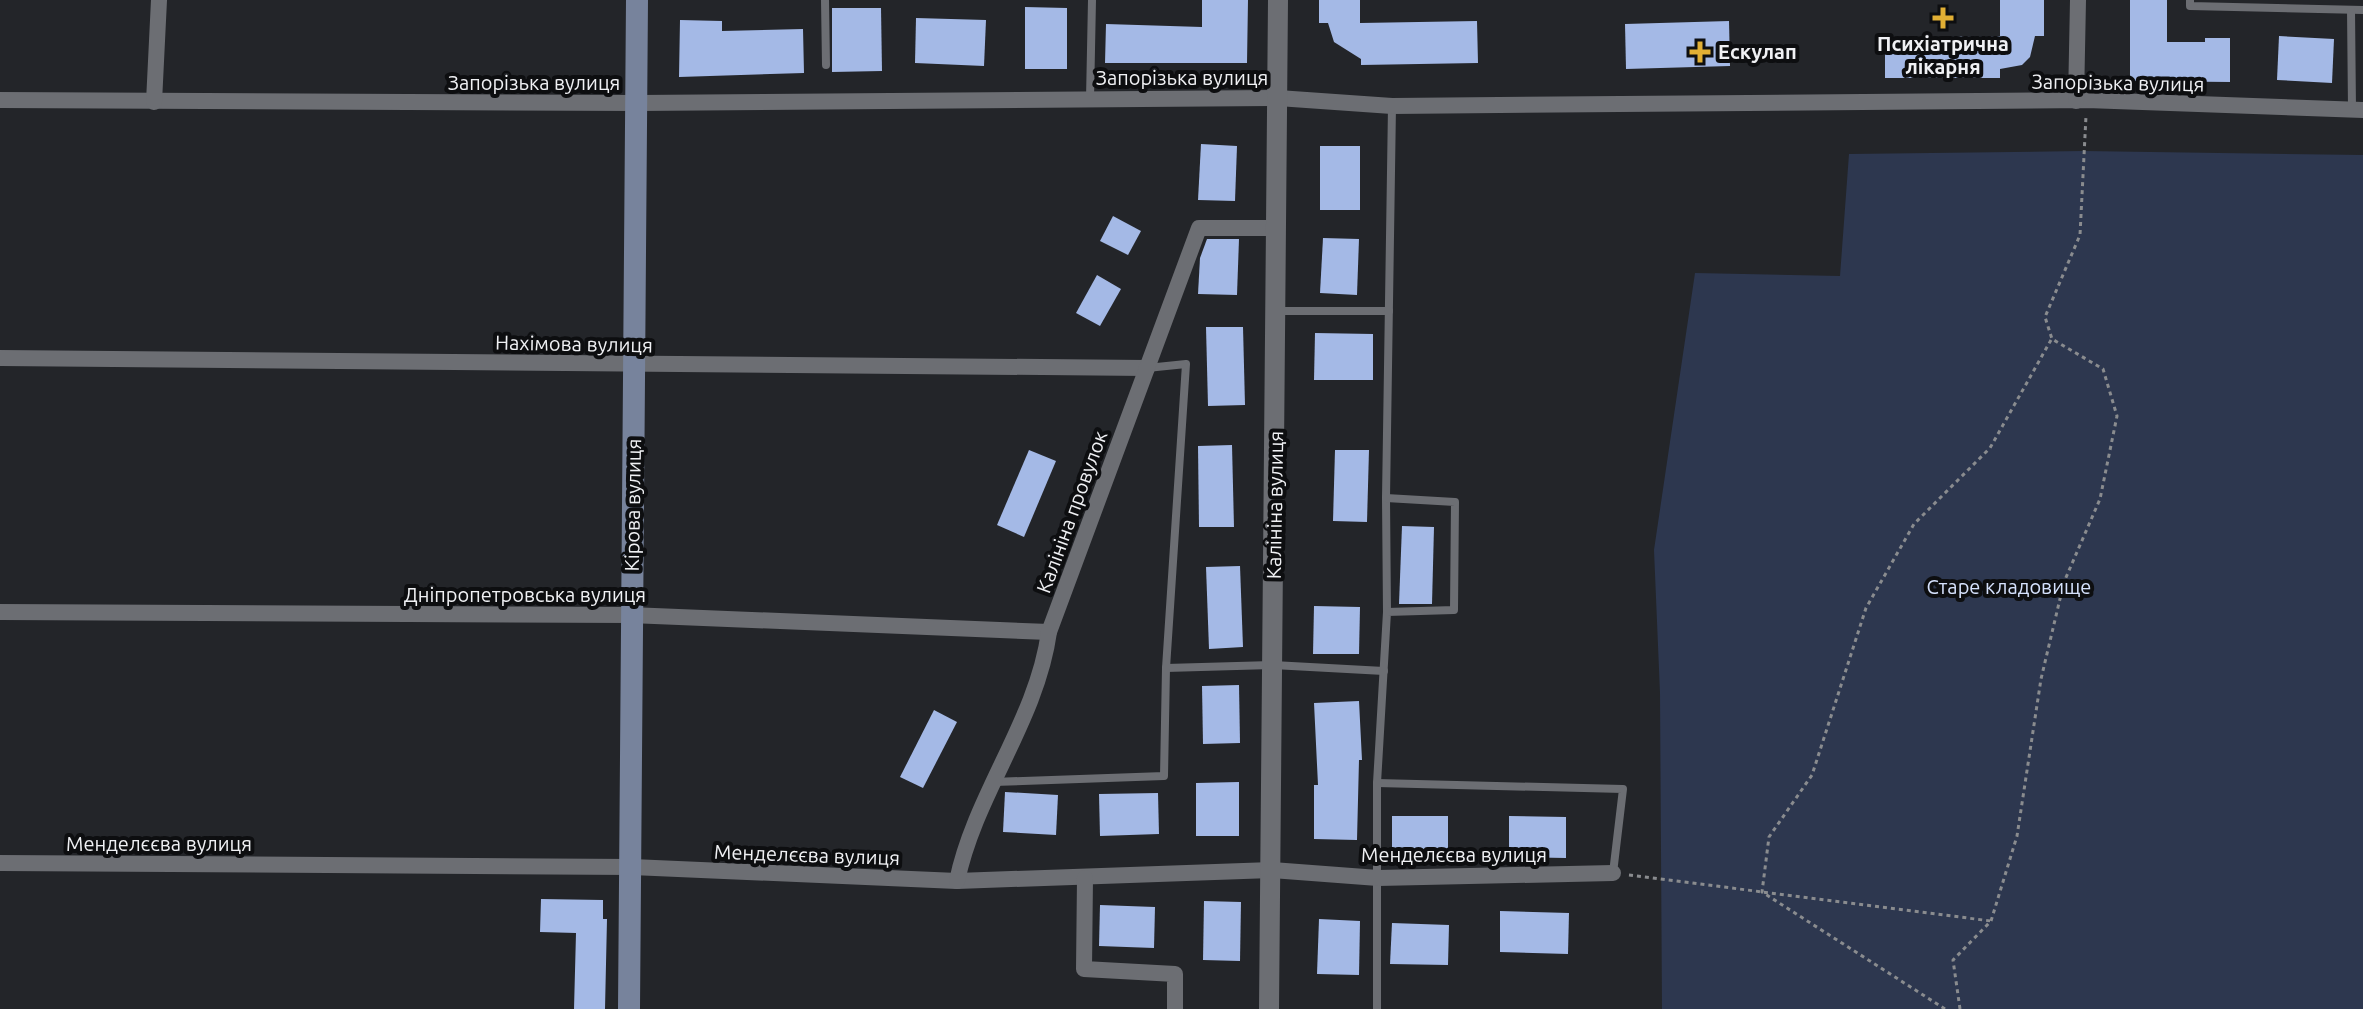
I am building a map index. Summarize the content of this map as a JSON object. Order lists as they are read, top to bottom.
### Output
{
  "streets": {
    "main road": ["Кірова вулиця"],
    "street": [
      "Запорізька вулиця",
      "Нахімова вулиця",
      "Калініна вулиця",
      "Калініна провулок",
      "Дніпропетровська вулиця",
      "Менделєєва вулиця"
    ]
  },
  "crossings": [
    ["Запорізька вулиця", "Кірова вулиця"],
    ["Запорізька вулиця", "Калініна вулиця"],
    ["Нахімова вулиця", "Кірова вулиця"],
    ["Нахімова вулиця", "Калініна провулок"],
    ["Кірова вулиця", "Дніпропетровська вулиця"],
    ["Кірова вулиця", "Менделєєва вулиця"],
    ["Калініна вулиця", "Калініна провулок"],
    ["Калініна вулиця", "Менделєєва вулиця"],
    ["Калініна провулок", "Дніпропетровська вулиця"],
    ["Калініна провулок", "Менделєєва вулиця"]
  ],
  "parks": ["Старе кладовище"],
  "places": {
    "health": ["Психіатрична лікарня", "Ескулап"]
  }
}
